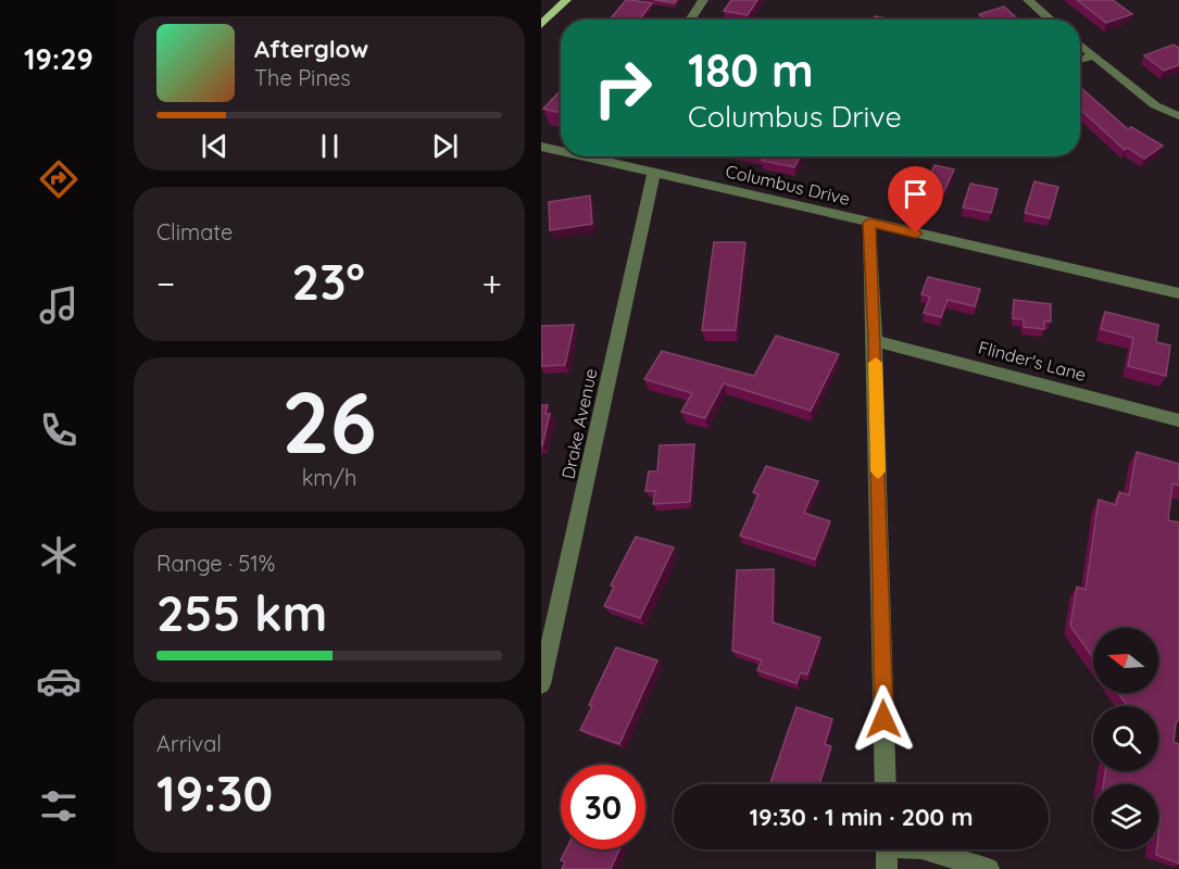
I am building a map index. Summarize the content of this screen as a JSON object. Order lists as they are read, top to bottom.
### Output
{
  "streets": {
    "street": ["Columbus Drive", "Flinder's Lane", "Drake Avenue"]
  },
  "crossings": [
    ["Columbus Drive", "Drake Avenue"]
  ],
  "north": "left",
  "page": {
    "tabs": "19:29",
    "turn": ["180 m", "Columbus Drive"],
    "song": ["Afterglow", "The Pines"],
    "tile": [
      "Climate",
      ["26", "km/h"],
      ["Range · 51%", "255 km"],
      ["Arrival", "19:30"]
    ],
    "heat": ["−", "23°", "+"],
    "limit": "30",
    "trip": "19:30 · 1 min · 200 m"
  }
}
